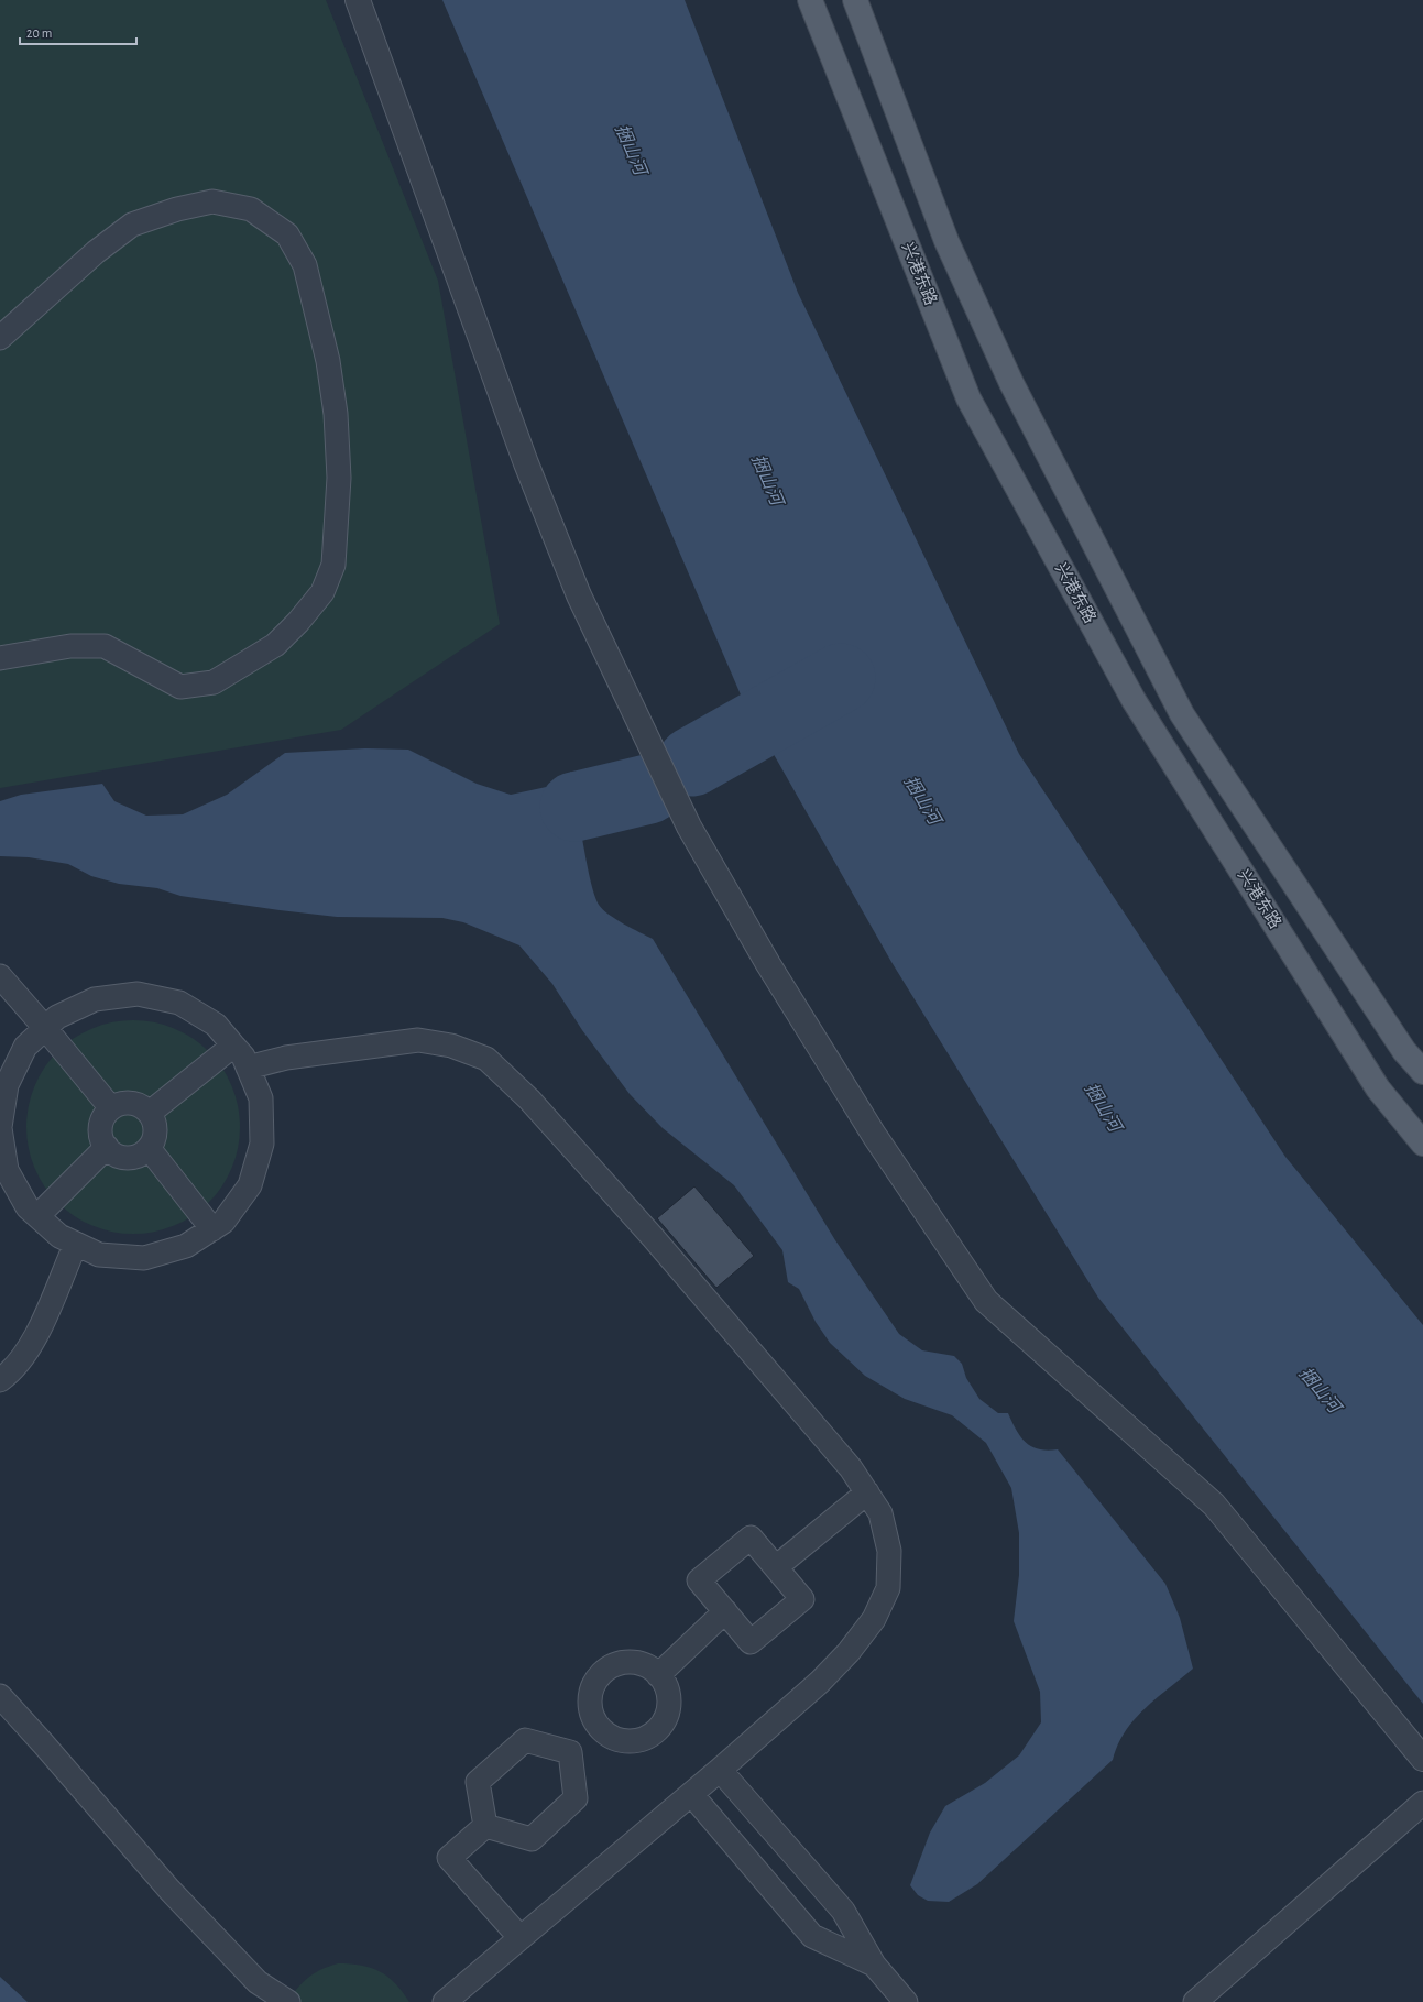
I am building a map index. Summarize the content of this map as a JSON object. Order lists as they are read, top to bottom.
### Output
{
  "streets": {
    "main road": ["兴港东路"]
  },
  "water": ["捆山河"],
  "scale_bar": "20 m"
}
